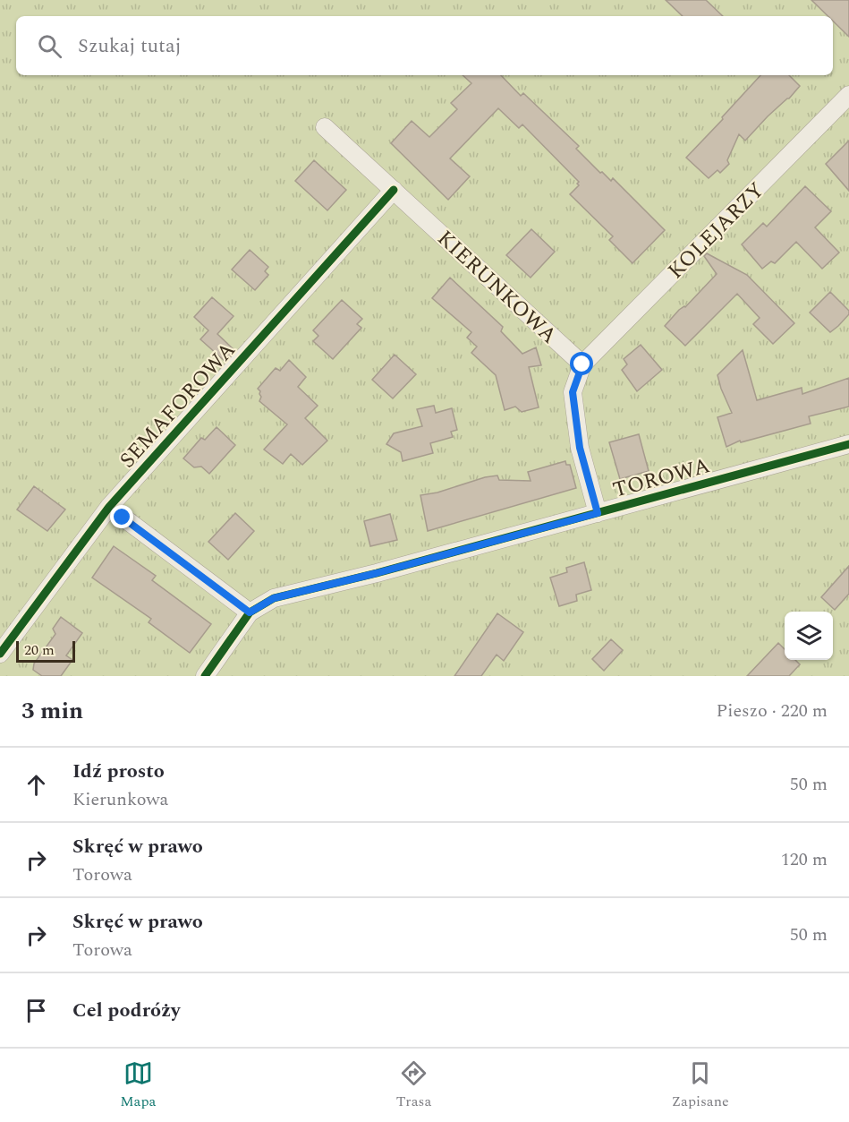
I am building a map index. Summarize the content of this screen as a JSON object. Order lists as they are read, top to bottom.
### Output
{
  "streets": {
    "street": [
      "KOLEJARZY",
      "KIERUNKOWA",
      "SEMAFOROWA",
      "TOROWA"
    ]
  },
  "crossings": [
    ["KOLEJARZY", "KIERUNKOWA"],
    ["KIERUNKOWA", "SEMAFOROWA"]
  ],
  "scale_bar": "20 m",
  "page": {
    "search": "Szukaj tutaj",
    "scale": "20 m",
    "heading": ["3 min", "Pieszo · 220 m"],
    "list": [
      ["Idź prosto", "Kierunkowa", "50 m"],
      ["Skręć w prawo", "Torowa", "120 m"],
      ["Skręć w prawo", "Torowa", "50 m"],
      "Cel podróży"
    ],
    "nav": ["Mapa", "Trasa", "Zapisane"]
  }
}
